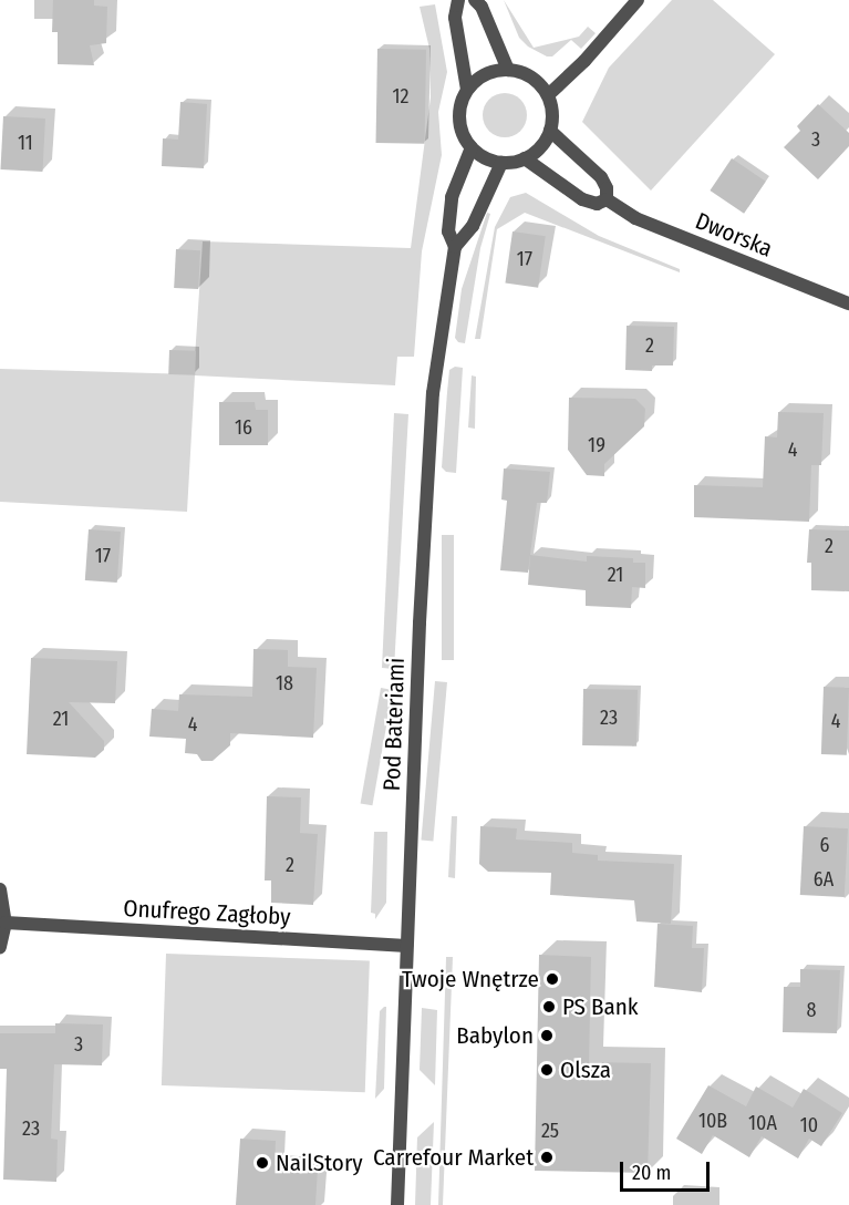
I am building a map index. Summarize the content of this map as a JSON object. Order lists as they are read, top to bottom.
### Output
{
  "streets": {
    "street": ["Dworska", "Pod Bateriami", "Onufrego Zagłoby"]
  },
  "crossings": [
    ["Dworska", "Pod Bateriami"],
    ["Pod Bateriami", "Onufrego Zagłoby"]
  ],
  "places": [
    "Twoje Wnętrze",
    "PS Bank",
    "Babylon",
    "Olsza",
    "Carrefour Market",
    "NailStory"
  ],
  "house_numbers": [
    "12",
    "3",
    "11",
    "17",
    "2",
    "16",
    "19",
    "4",
    "2",
    "17",
    "21",
    "18",
    "23",
    "21",
    "4",
    "4",
    "6",
    "2",
    "6A",
    "8",
    "3",
    "10B",
    "10A",
    "10",
    "23",
    "25"
  ],
  "scale_bar": "20 m"
}
